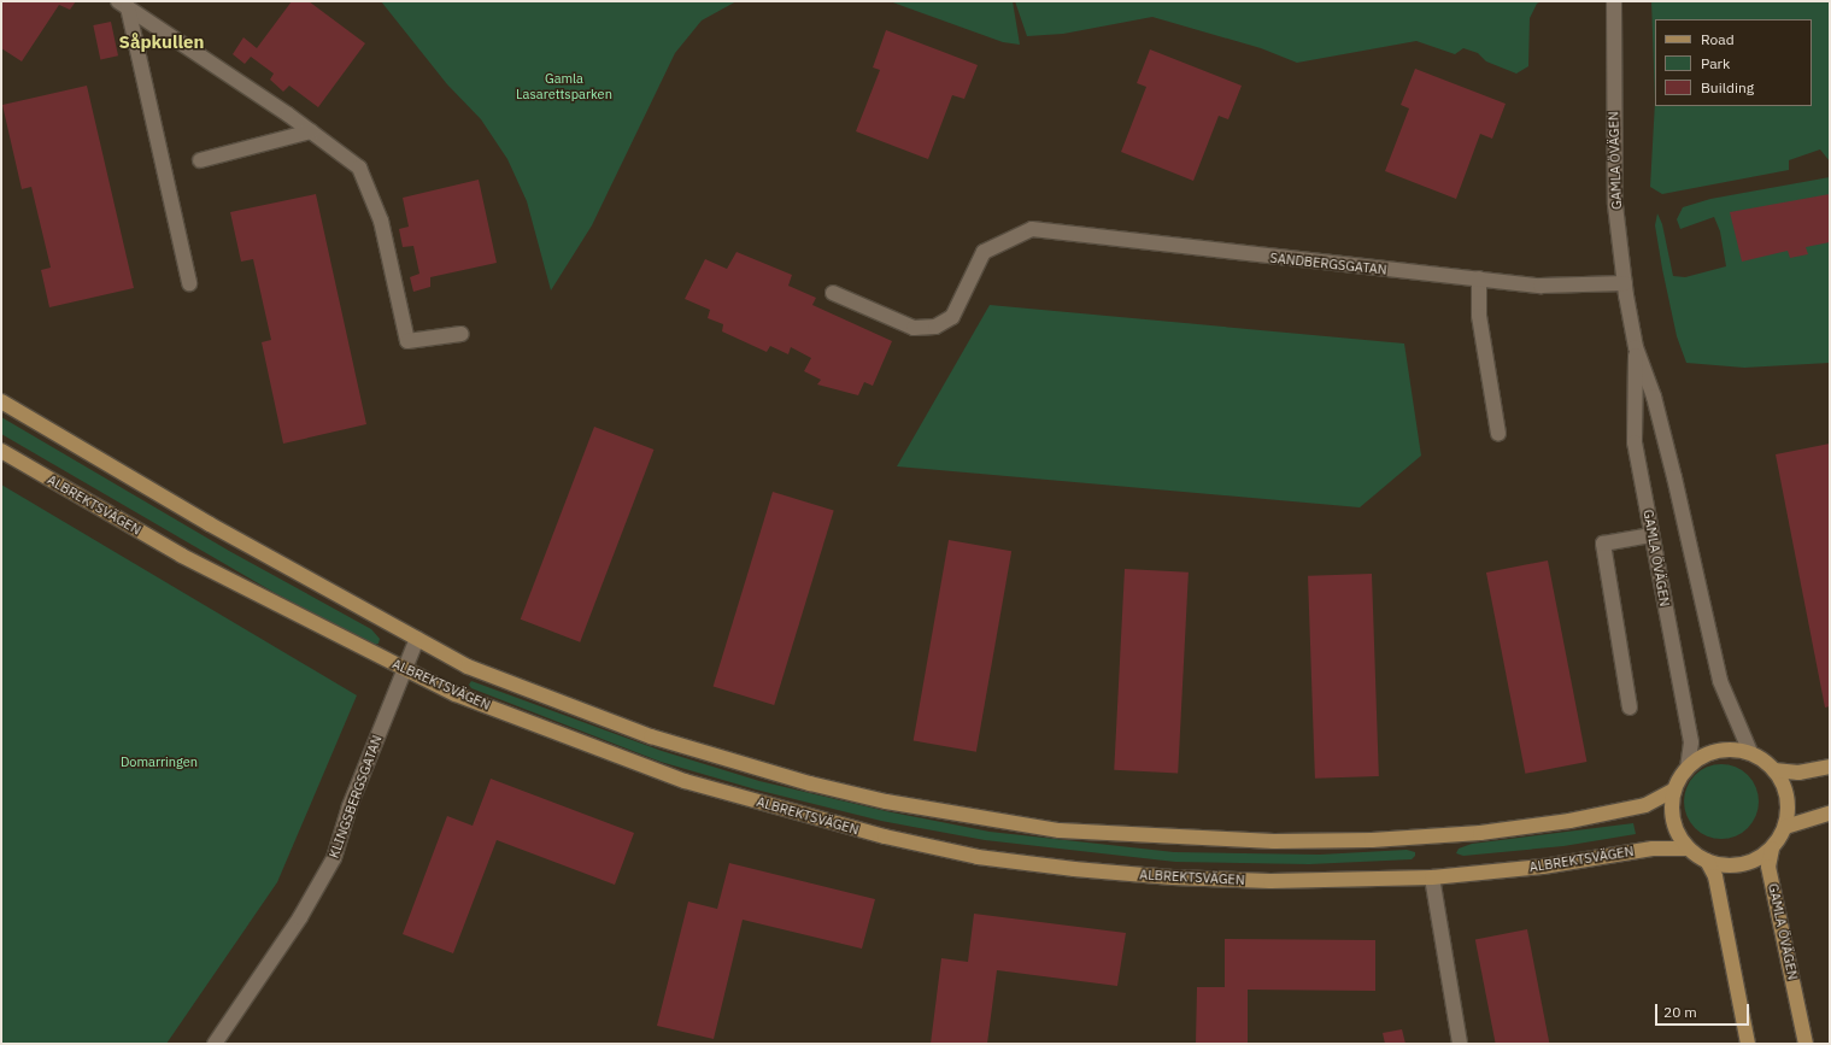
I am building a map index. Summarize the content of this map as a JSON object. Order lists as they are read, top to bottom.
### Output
{
  "streets": {
    "main road": ["GAMLA ÖVÄGEN", "ALBREKTSVÄGEN"],
    "street": ["SANDBERGSGATAN", "KLINGSBERGSGATAN"]
  },
  "crossings": [
    ["GAMLA ÖVÄGEN", "SANDBERGSGATAN"],
    ["GAMLA ÖVÄGEN", "ALBREKTSVÄGEN"],
    ["ALBREKTSVÄGEN", "KLINGSBERGSGATAN"]
  ],
  "districts": ["Såpkullen"],
  "parks": ["Gamla Lasarettsparken", "Domarringen"],
  "legend": ["Road", "Park", "Building"],
  "scale_bar": "20 m"
}
